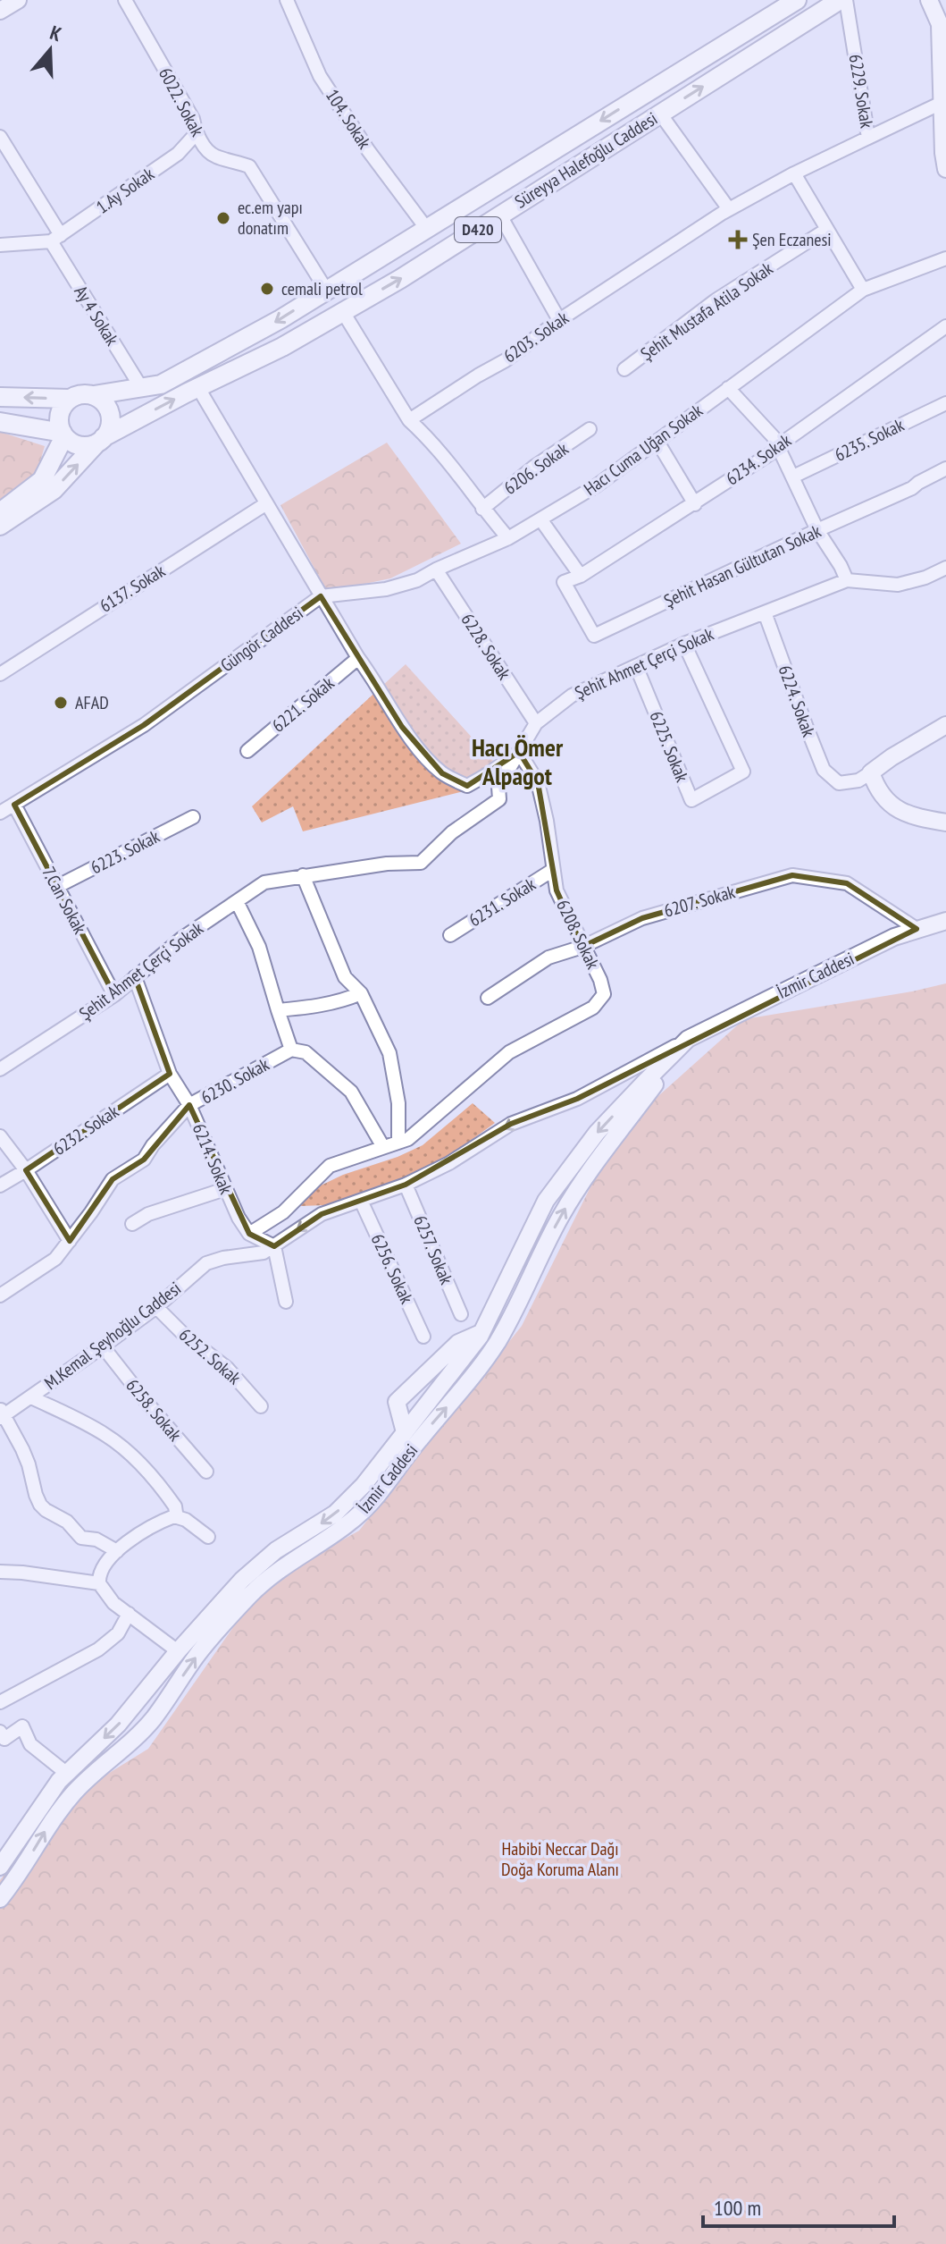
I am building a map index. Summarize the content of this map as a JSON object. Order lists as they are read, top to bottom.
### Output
{
  "streets": {
    "main road": ["Süreyya Halefoğlu Caddesi", "D420"],
    "street": [
      "6229. Sokak",
      "6022. Sokak",
      "104. Sokak",
      "1.Ay Sokak",
      "Şehit Mustafa Atila Sokak",
      "Ay 4 Sokak",
      "6203. Sokak",
      "6235. Sokak",
      "Hacı Cuma Uğan Sokak",
      "6234. Sokak",
      "6206. Sokak",
      "Şehit Hasan Gültutan Sokak",
      "6137. Sokak",
      "Güngör Caddesi",
      "6228. Sokak",
      "Şehit Ahmet Çerçi Sokak",
      "6224. Sokak",
      "6221. Sokak",
      "6225. Sokak",
      "6223. Sokak",
      "7.Can Sokak",
      "6207. Sokak",
      "6231. Sokak",
      "6208. Sokak",
      "İzmir Caddesi",
      "6230. Sokak",
      "6232. Sokak",
      "6214. Sokak",
      "6257. Sokak",
      "6256. Sokak",
      "M.Kemal Şeyhoğlu Caddesi",
      "6252. Sokak",
      "6258. Sokak"
    ]
  },
  "crossings": [
    ["6229. Sokak", "6203. Sokak"],
    ["6022. Sokak", "Süreyya Halefoğlu Caddesi"],
    ["6022. Sokak", "1.Ay Sokak"],
    ["104. Sokak", "Süreyya Halefoğlu Caddesi"],
    ["Süreyya Halefoğlu Caddesi", "Ay 4 Sokak"],
    ["Süreyya Halefoğlu Caddesi", "Güngör Caddesi"],
    ["1.Ay Sokak", "Ay 4 Sokak"],
    ["Hacı Cuma Uğan Sokak", "Güngör Caddesi"],
    ["Hacı Cuma Uğan Sokak", "6228. Sokak"],
    ["6234. Sokak", "Şehit Hasan Gültutan Sokak"],
    ["6137. Sokak", "Güngör Caddesi"],
    ["Güngör Caddesi", "7.Can Sokak"],
    ["6228. Sokak", "Şehit Ahmet Çerçi Sokak"],
    ["Şehit Ahmet Çerçi Sokak", "6224. Sokak"],
    ["Şehit Ahmet Çerçi Sokak", "6225. Sokak"],
    ["Şehit Ahmet Çerçi Sokak", "7.Can Sokak"],
    ["Şehit Ahmet Çerçi Sokak", "6208. Sokak"],
    ["Şehit Ahmet Çerçi Sokak", "6230. Sokak"],
    ["Şehit Ahmet Çerçi Sokak", "6214. Sokak"],
    ["6223. Sokak", "7.Can Sokak"],
    ["6207. Sokak", "6208. Sokak"],
    ["6207. Sokak", "İzmir Caddesi"],
    ["6231. Sokak", "6208. Sokak"],
    ["6208. Sokak", "6214. Sokak"],
    ["İzmir Caddesi", "M.Kemal Şeyhoğlu Caddesi"],
    ["6230. Sokak", "6214. Sokak"],
    ["6232. Sokak", "6214. Sokak"],
    ["6257. Sokak", "M.Kemal Şeyhoğlu Caddesi"],
    ["6256. Sokak", "M.Kemal Şeyhoğlu Caddesi"],
    ["M.Kemal Şeyhoğlu Caddesi", "6252. Sokak"],
    ["M.Kemal Şeyhoğlu Caddesi", "6258. Sokak"]
  ],
  "one_way": ["M.Kemal Şeyhoğlu Caddesi"],
  "districts": ["Hacı Ömer Alpagot"],
  "parks": ["Habibi Neccar Dağı Doğa Koruma Alanı"],
  "places": {
    "other": ["ec.em yapı donatım", "cemali petrol", "AFAD"],
    "health": ["Şen Eczanesi"]
  },
  "scale_bar": "100 m",
  "north": "top"
}
